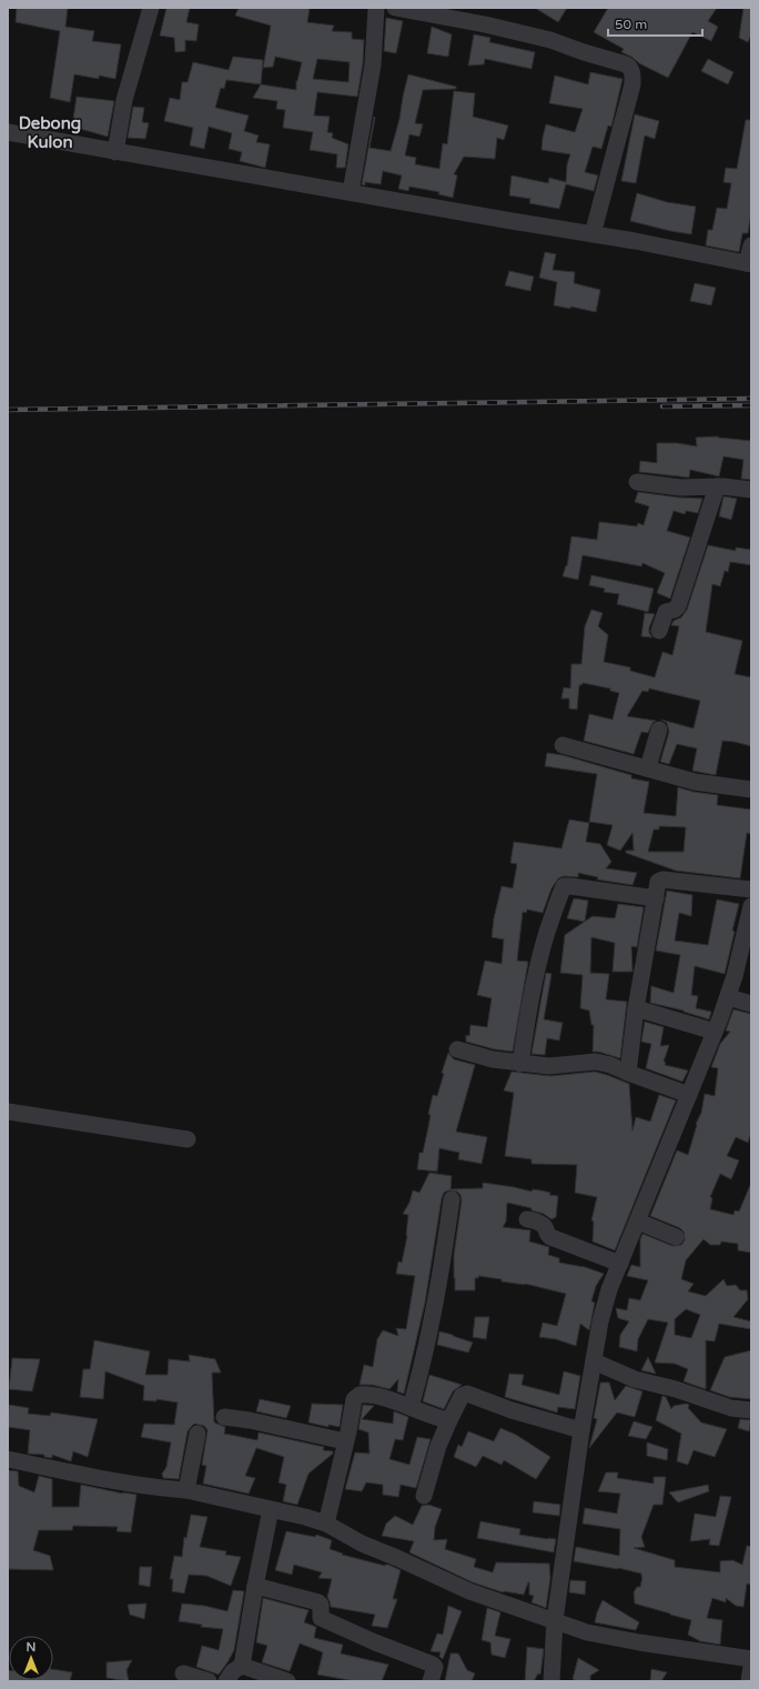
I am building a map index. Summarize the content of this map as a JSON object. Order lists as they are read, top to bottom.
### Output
{
  "districts": ["Debong Kulon"],
  "scale_bar": "50 m",
  "north": "top"
}
